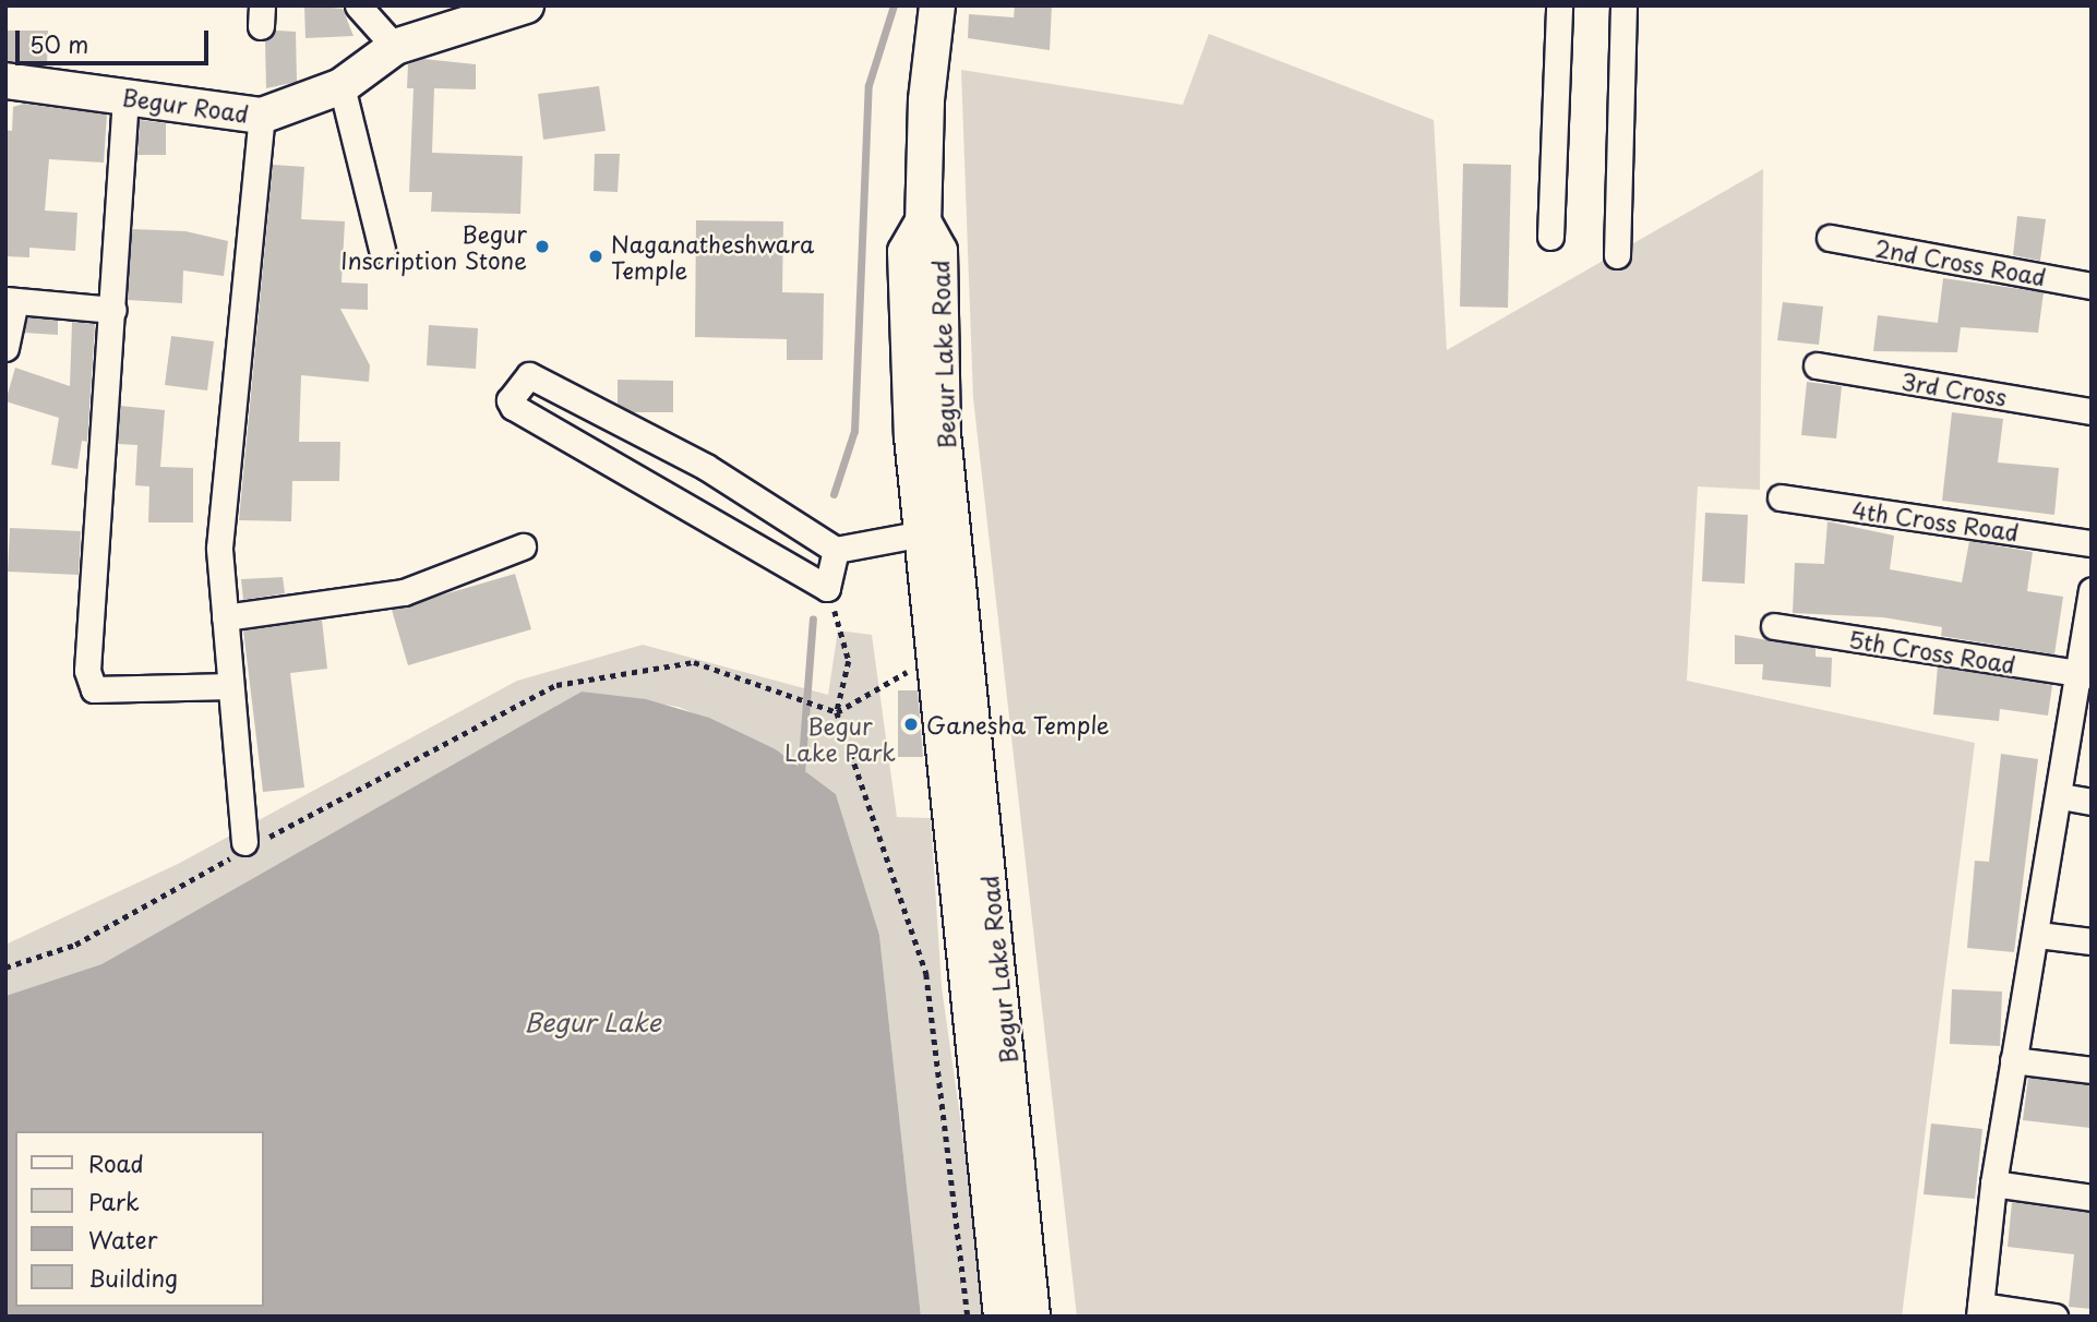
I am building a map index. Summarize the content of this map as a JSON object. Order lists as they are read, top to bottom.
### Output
{
  "streets": {
    "main road": ["Begur Road", "Begur Lake Road"],
    "street": [
      "2nd Cross Road",
      "3rd Cross",
      "4th Cross Road",
      "5th Cross Road"
    ]
  },
  "water": ["Begur Lake"],
  "parks": ["Begur Lake Park"],
  "places": ["Begur Inscription Stone", "Naganatheshwara Temple", "Ganesha Temple"],
  "legend": [
    "Road",
    "Park",
    "Water",
    "Building"
  ],
  "scale_bar": "50 m"
}
